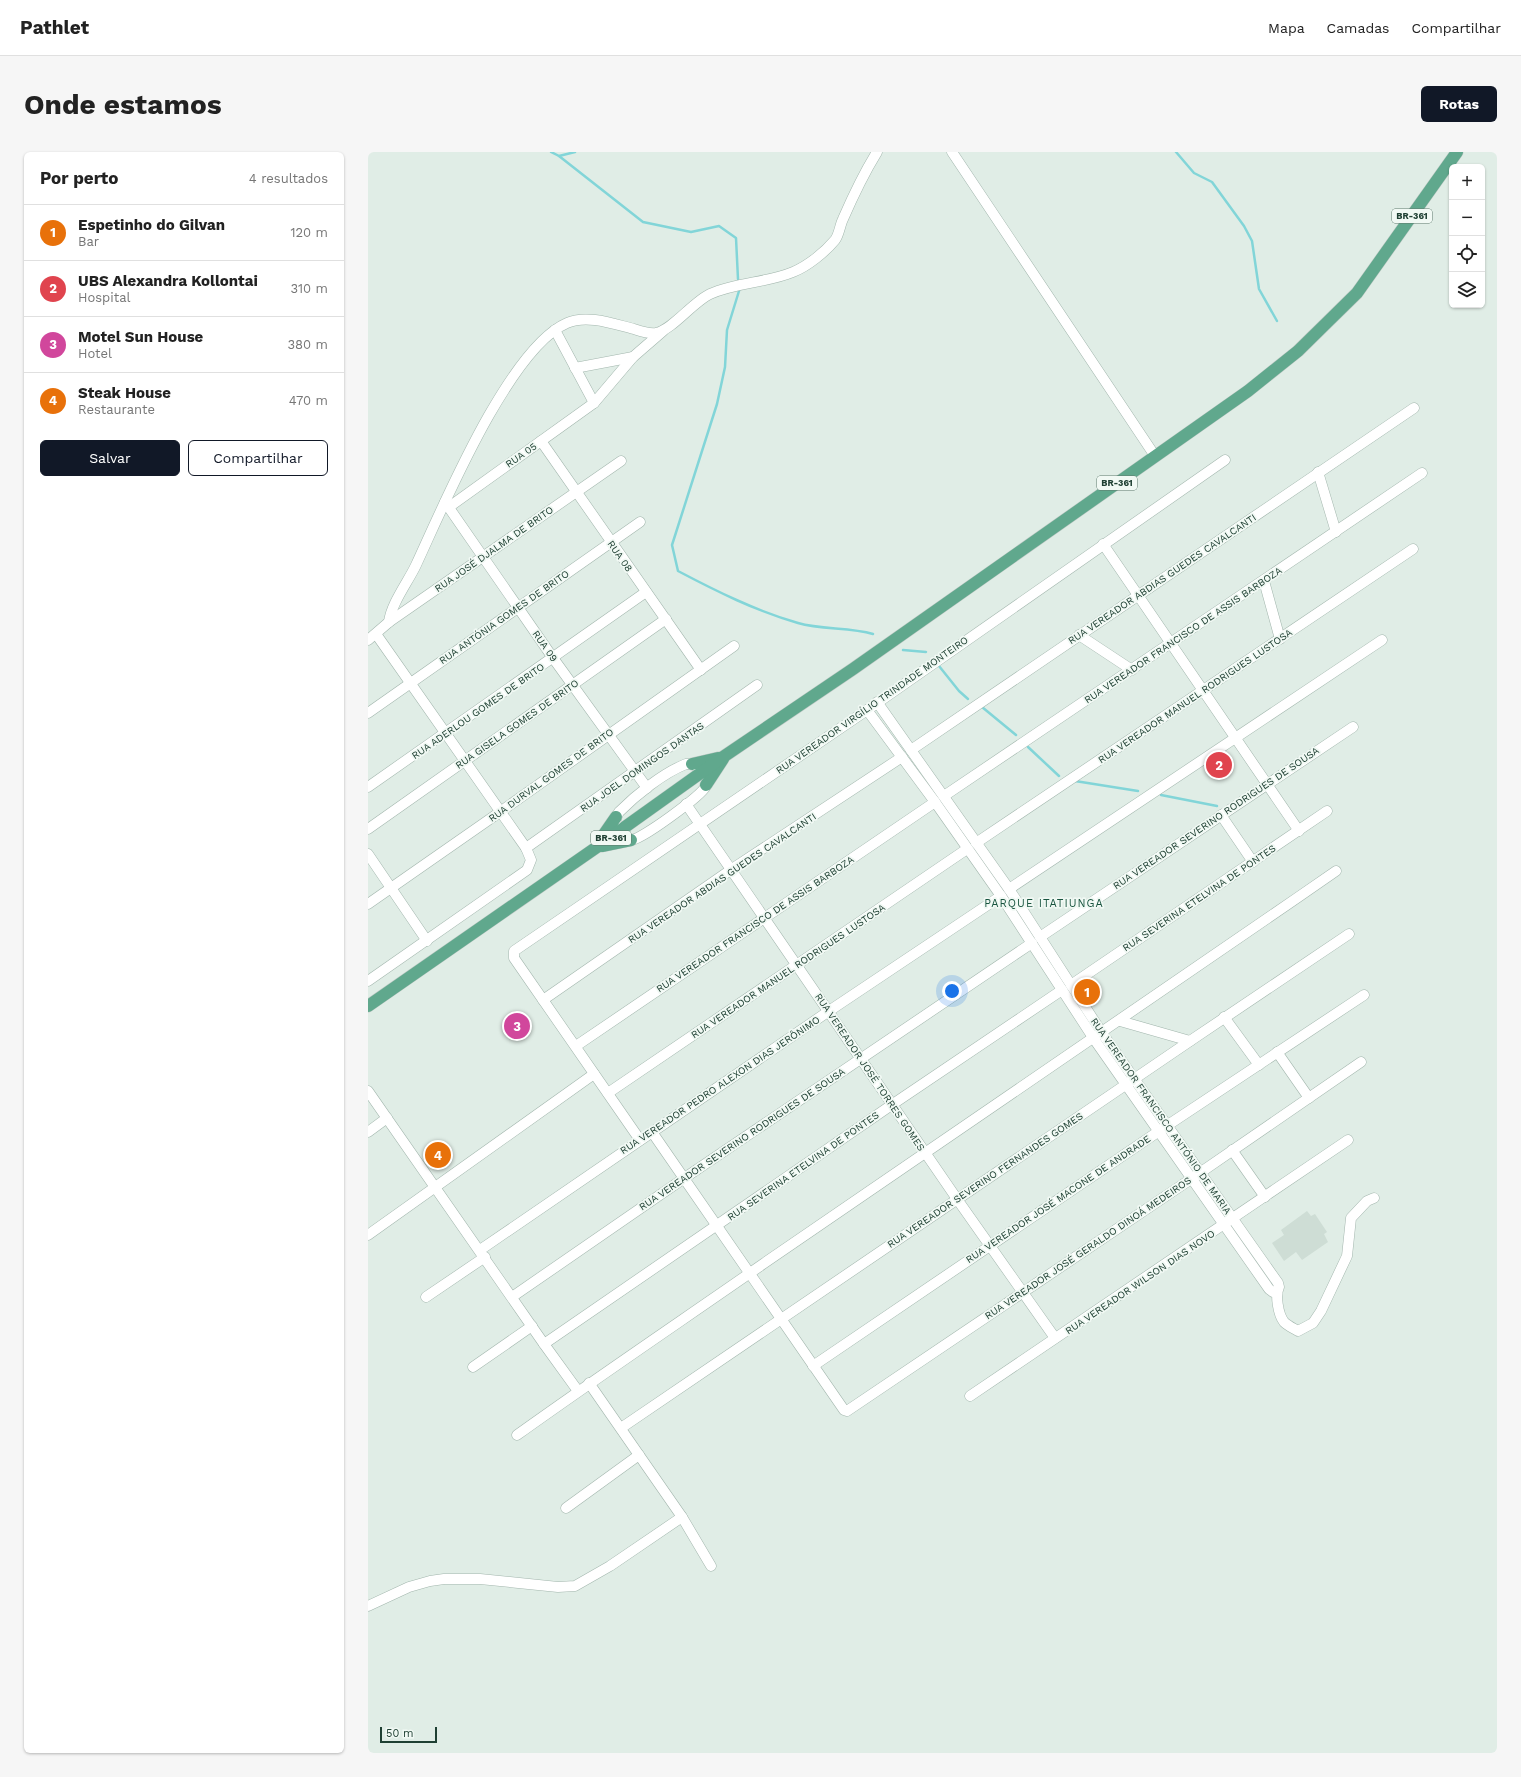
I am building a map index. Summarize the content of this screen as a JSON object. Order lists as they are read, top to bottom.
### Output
{
  "streets": {
    "main road": ["BR-361"],
    "street": [
      "RUA 05",
      "RUA JOSÉ DJALMA DE BRITO",
      "RUA 08",
      "RUA VEREADOR ABDIAS GUEDES CAVALCANTI",
      "RUA ANTÓNIA GOMES DE BRITO",
      "RUA VEREADOR FRANCISCO DE ASSIS BARBOZA",
      "RUA 09",
      "RUA VEREADOR MANUEL RODRIGUES LUSTOSA",
      "RUA VEREADOR VIRGÍLIO TRINDADE MONTEIRO",
      "RUA ADERLOU GOMES DE BRITO",
      "RUA GISELA GOMES DE BRITO",
      "RUA JOEL DOMINGOS DANTAS",
      "RUA DURVAL GOMES DE BRITO",
      "RUA VEREADOR SEVERINO RODRIGUES DE SOUSA",
      "RUA SEVERINA ETELVINA DE PONTES",
      "RUA VEREADOR JOSÉ TORRES GOMES",
      "RUA VEREADOR PEDRO ALEXON DIAS JERÔNIMO",
      "RUA VEREADOR FRANCISCO ANTÓNIO DE MARIA",
      "RUA VEREADOR SEVERINO FERNANDES GOMES",
      "RUA VEREADOR JOSÉ MACONE DE ANDRADE",
      "RUA VEREADOR JOSÉ GERALDO DINOÁ MEDEIROS",
      "RUA VEREADOR WILSON DIAS NOVO"
    ]
  },
  "crossings": [
    ["RUA 05", "RUA 08"],
    ["RUA 05", "RUA 09"],
    ["RUA JOSÉ DJALMA DE BRITO", "RUA 08"],
    ["RUA JOSÉ DJALMA DE BRITO", "RUA 09"],
    ["RUA 08", "RUA ANTÓNIA GOMES DE BRITO"],
    ["RUA 08", "RUA ADERLOU GOMES DE BRITO"],
    ["RUA 08", "RUA GISELA GOMES DE BRITO"],
    ["RUA 08", "RUA DURVAL GOMES DE BRITO"],
    ["RUA VEREADOR ABDIAS GUEDES CAVALCANTI", "RUA VEREADOR VIRGÍLIO TRINDADE MONTEIRO"],
    ["RUA VEREADOR ABDIAS GUEDES CAVALCANTI", "RUA VEREADOR JOSÉ TORRES GOMES"],
    ["RUA VEREADOR ABDIAS GUEDES CAVALCANTI", "RUA VEREADOR FRANCISCO ANTÓNIO DE MARIA"],
    ["RUA ANTÓNIA GOMES DE BRITO", "RUA 09"],
    ["RUA VEREADOR FRANCISCO DE ASSIS BARBOZA", "RUA VEREADOR JOSÉ TORRES GOMES"],
    ["RUA VEREADOR FRANCISCO DE ASSIS BARBOZA", "RUA VEREADOR FRANCISCO ANTÓNIO DE MARIA"],
    ["RUA 09", "RUA ADERLOU GOMES DE BRITO"],
    ["RUA 09", "RUA GISELA GOMES DE BRITO"],
    ["RUA 09", "RUA JOEL DOMINGOS DANTAS"],
    ["RUA 09", "RUA DURVAL GOMES DE BRITO"],
    ["RUA VEREADOR MANUEL RODRIGUES LUSTOSA", "RUA VEREADOR JOSÉ TORRES GOMES"],
    ["RUA VEREADOR MANUEL RODRIGUES LUSTOSA", "RUA VEREADOR FRANCISCO ANTÓNIO DE MARIA"],
    ["RUA VEREADOR VIRGÍLIO TRINDADE MONTEIRO", "RUA VEREADOR JOSÉ TORRES GOMES"],
    ["RUA VEREADOR VIRGÍLIO TRINDADE MONTEIRO", "RUA VEREADOR FRANCISCO ANTÓNIO DE MARIA"],
    ["RUA VEREADOR SEVERINO RODRIGUES DE SOUSA", "RUA VEREADOR JOSÉ TORRES GOMES"],
    ["RUA VEREADOR SEVERINO RODRIGUES DE SOUSA", "RUA VEREADOR FRANCISCO ANTÓNIO DE MARIA"],
    ["RUA SEVERINA ETELVINA DE PONTES", "RUA VEREADOR JOSÉ TORRES GOMES"],
    ["RUA SEVERINA ETELVINA DE PONTES", "RUA VEREADOR FRANCISCO ANTÓNIO DE MARIA"],
    ["RUA VEREADOR JOSÉ TORRES GOMES", "RUA VEREADOR PEDRO ALEXON DIAS JERÔNIMO"],
    ["RUA VEREADOR JOSÉ TORRES GOMES", "RUA VEREADOR SEVERINO FERNANDES GOMES"],
    ["RUA VEREADOR JOSÉ TORRES GOMES", "RUA VEREADOR JOSÉ MACONE DE ANDRADE"],
    ["RUA VEREADOR JOSÉ TORRES GOMES", "RUA VEREADOR JOSÉ GERALDO DINOÁ MEDEIROS"],
    ["RUA VEREADOR JOSÉ TORRES GOMES", "RUA VEREADOR WILSON DIAS NOVO"],
    ["RUA VEREADOR FRANCISCO ANTÓNIO DE MARIA", "RUA VEREADOR SEVERINO FERNANDES GOMES"],
    ["RUA VEREADOR FRANCISCO ANTÓNIO DE MARIA", "RUA VEREADOR JOSÉ MACONE DE ANDRADE"],
    ["RUA VEREADOR FRANCISCO ANTÓNIO DE MARIA", "RUA VEREADOR JOSÉ GERALDO DINOÁ MEDEIROS"],
    ["RUA VEREADOR FRANCISCO ANTÓNIO DE MARIA", "RUA VEREADOR WILSON DIAS NOVO"],
    ["RUA VEREADOR JOSÉ MACONE DE ANDRADE", "RUA VEREADOR JOSÉ GERALDO DINOÁ MEDEIROS"]
  ],
  "districts": ["PARQUE ITATIUNGA"],
  "scale_bar": "50 m",
  "page": {
    "header": "Pathlet",
    "nav": ["Mapa", "Camadas", "Compartilhar"],
    "buttons": [
      "Rotas",
      ["Salvar", "Compartilhar"]
    ],
    "title": "Onde estamos",
    "heading": ["Por perto", "4 resultados"],
    "map_buttons": ["+", "−"],
    "list": [
      {
        "mark": "1",
        "name": "Espetinho do Gilvan",
        "note": "Bar",
        "value": "120 m"
      },
      {
        "mark": "2",
        "name": "UBS Alexandra Kollontai",
        "note": "Hospital",
        "value": "310 m"
      },
      {
        "mark": "3",
        "name": "Motel Sun House",
        "note": "Hotel",
        "value": "380 m"
      },
      {
        "mark": "4",
        "name": "Steak House",
        "note": "Restaurante",
        "value": "470 m"
      }
    ],
    "pins": [
      "2",
      "1",
      "3",
      "4"
    ],
    "scale": "50 m"
  }
}
